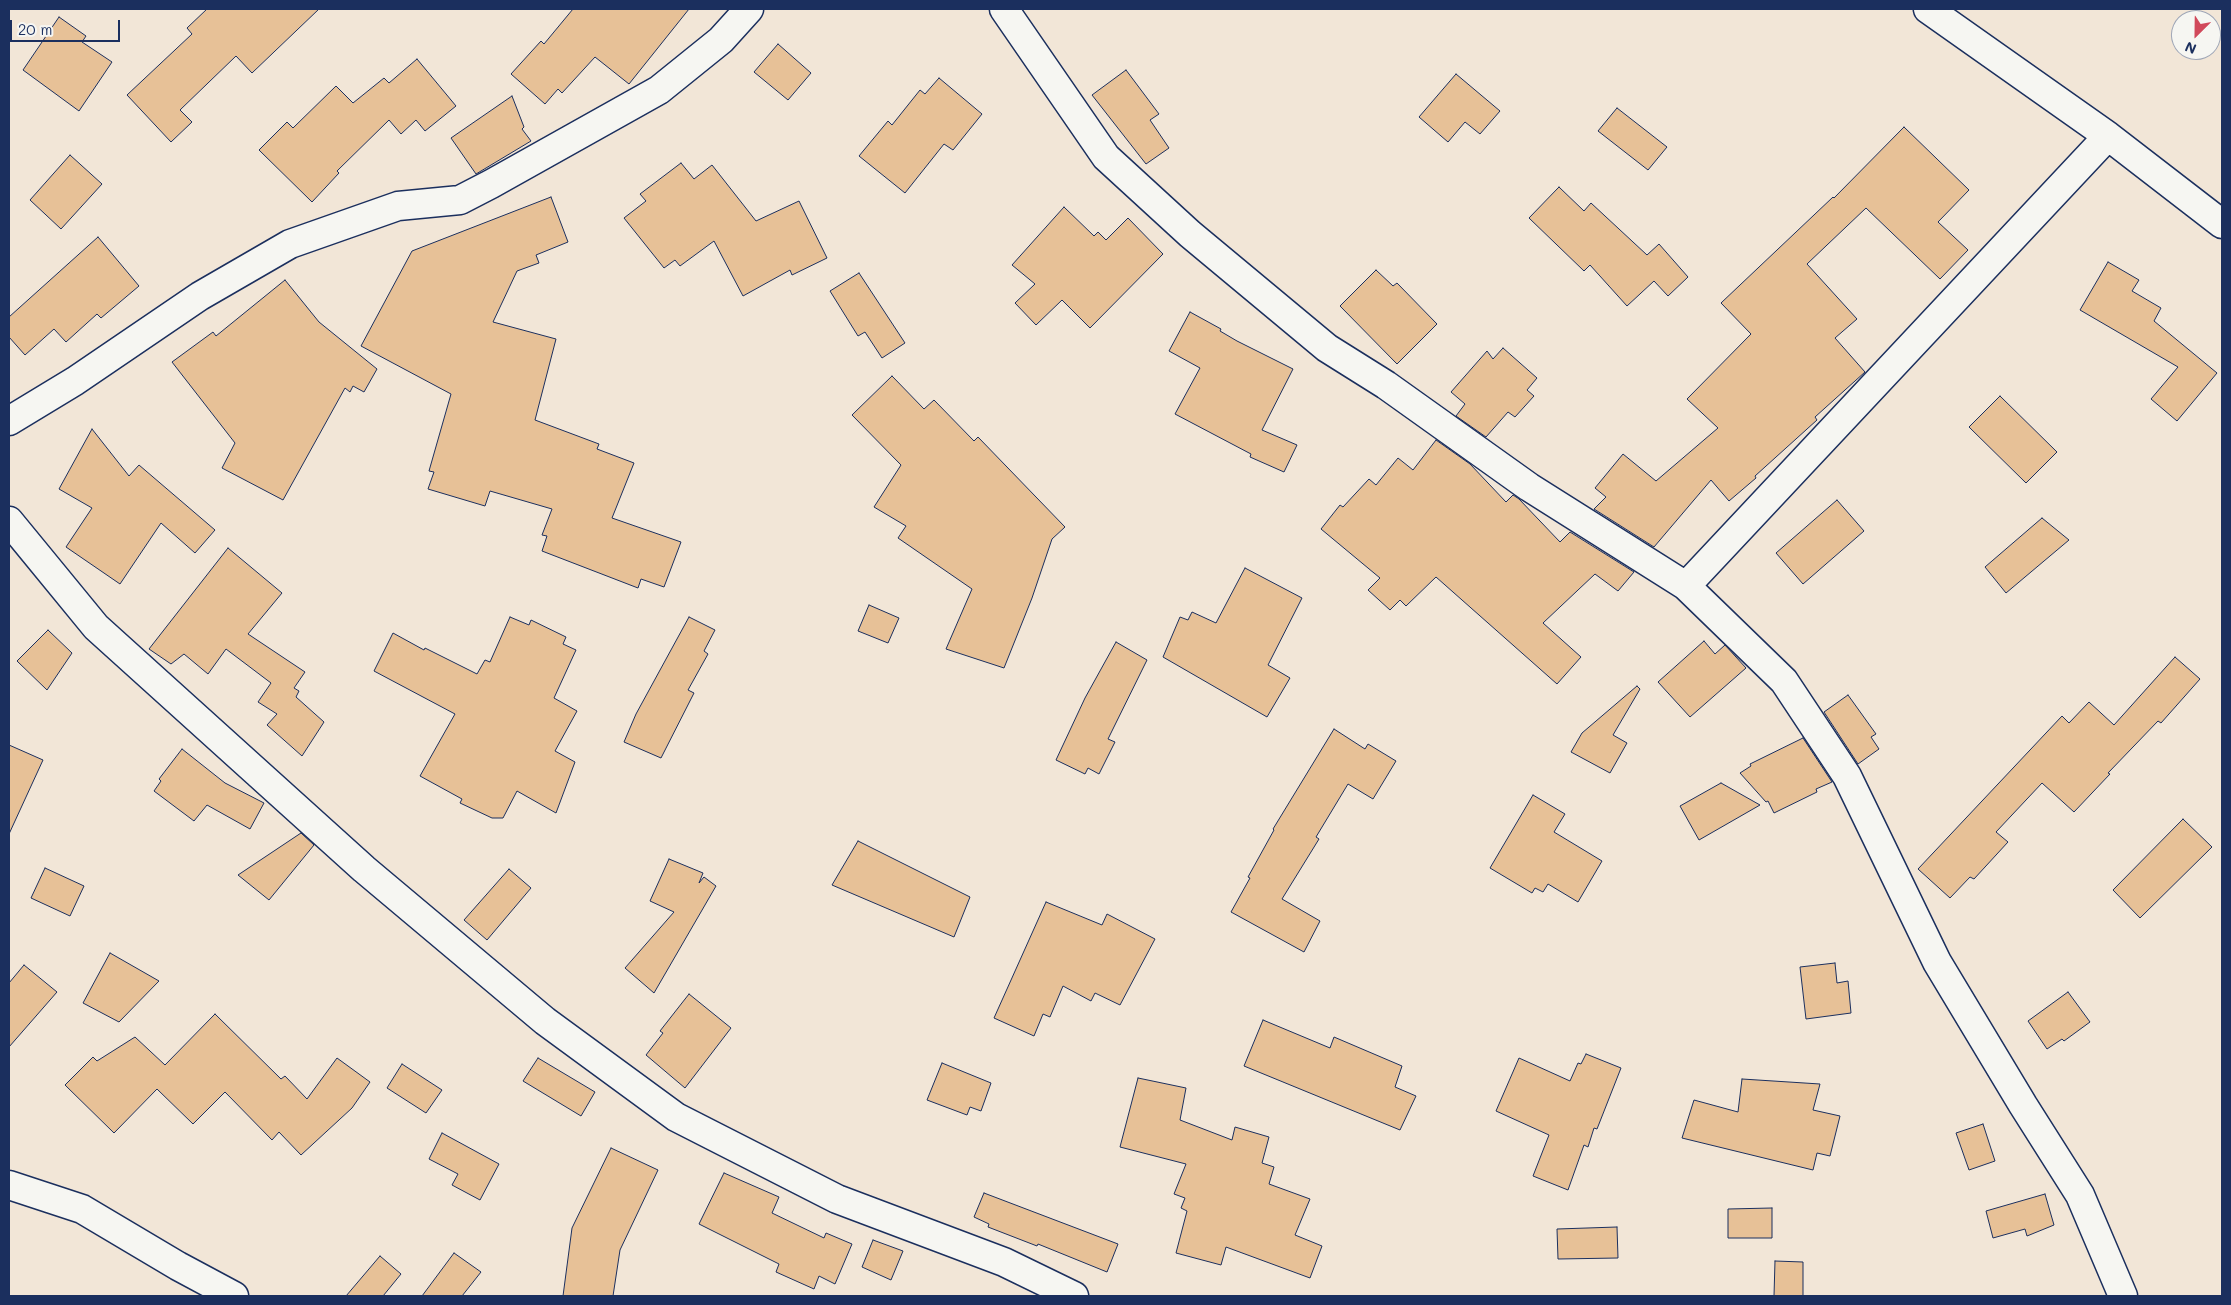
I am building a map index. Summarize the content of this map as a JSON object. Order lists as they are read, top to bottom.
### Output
{
  "scale_bar": "20 m",
  "north": "bottom left"
}
